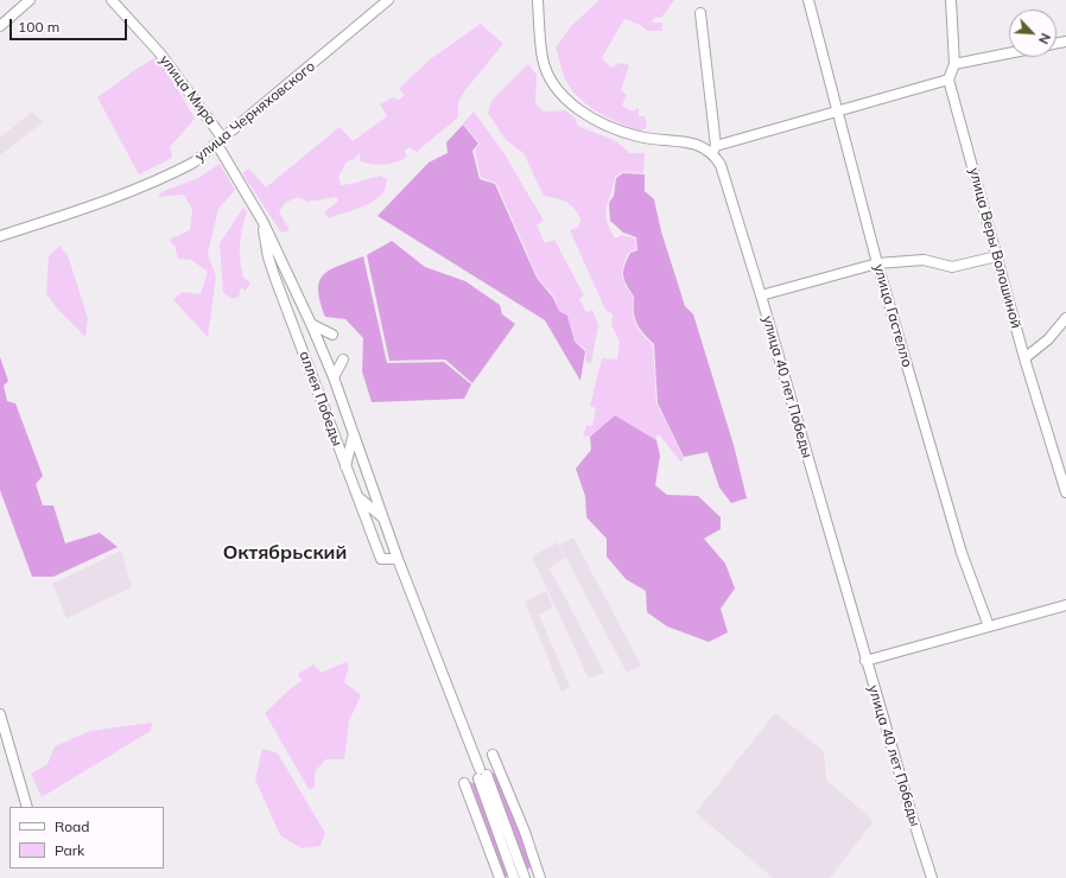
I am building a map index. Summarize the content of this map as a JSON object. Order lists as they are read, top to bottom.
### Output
{
  "streets": {
    "street": [
      "улица Мира",
      "улица Черняховского",
      "улица Веры Волошиной",
      "улица Гастелло",
      "улица 40 лет Победы",
      "аллея Победы"
    ]
  },
  "crossings": [
    ["улица Мира", "улица Черняховского"],
    ["улица Мира", "аллея Победы"]
  ],
  "districts": ["Октябрьский"],
  "legend": ["Road", "Park"],
  "scale_bar": "100 m",
  "north": "bottom right"
}
